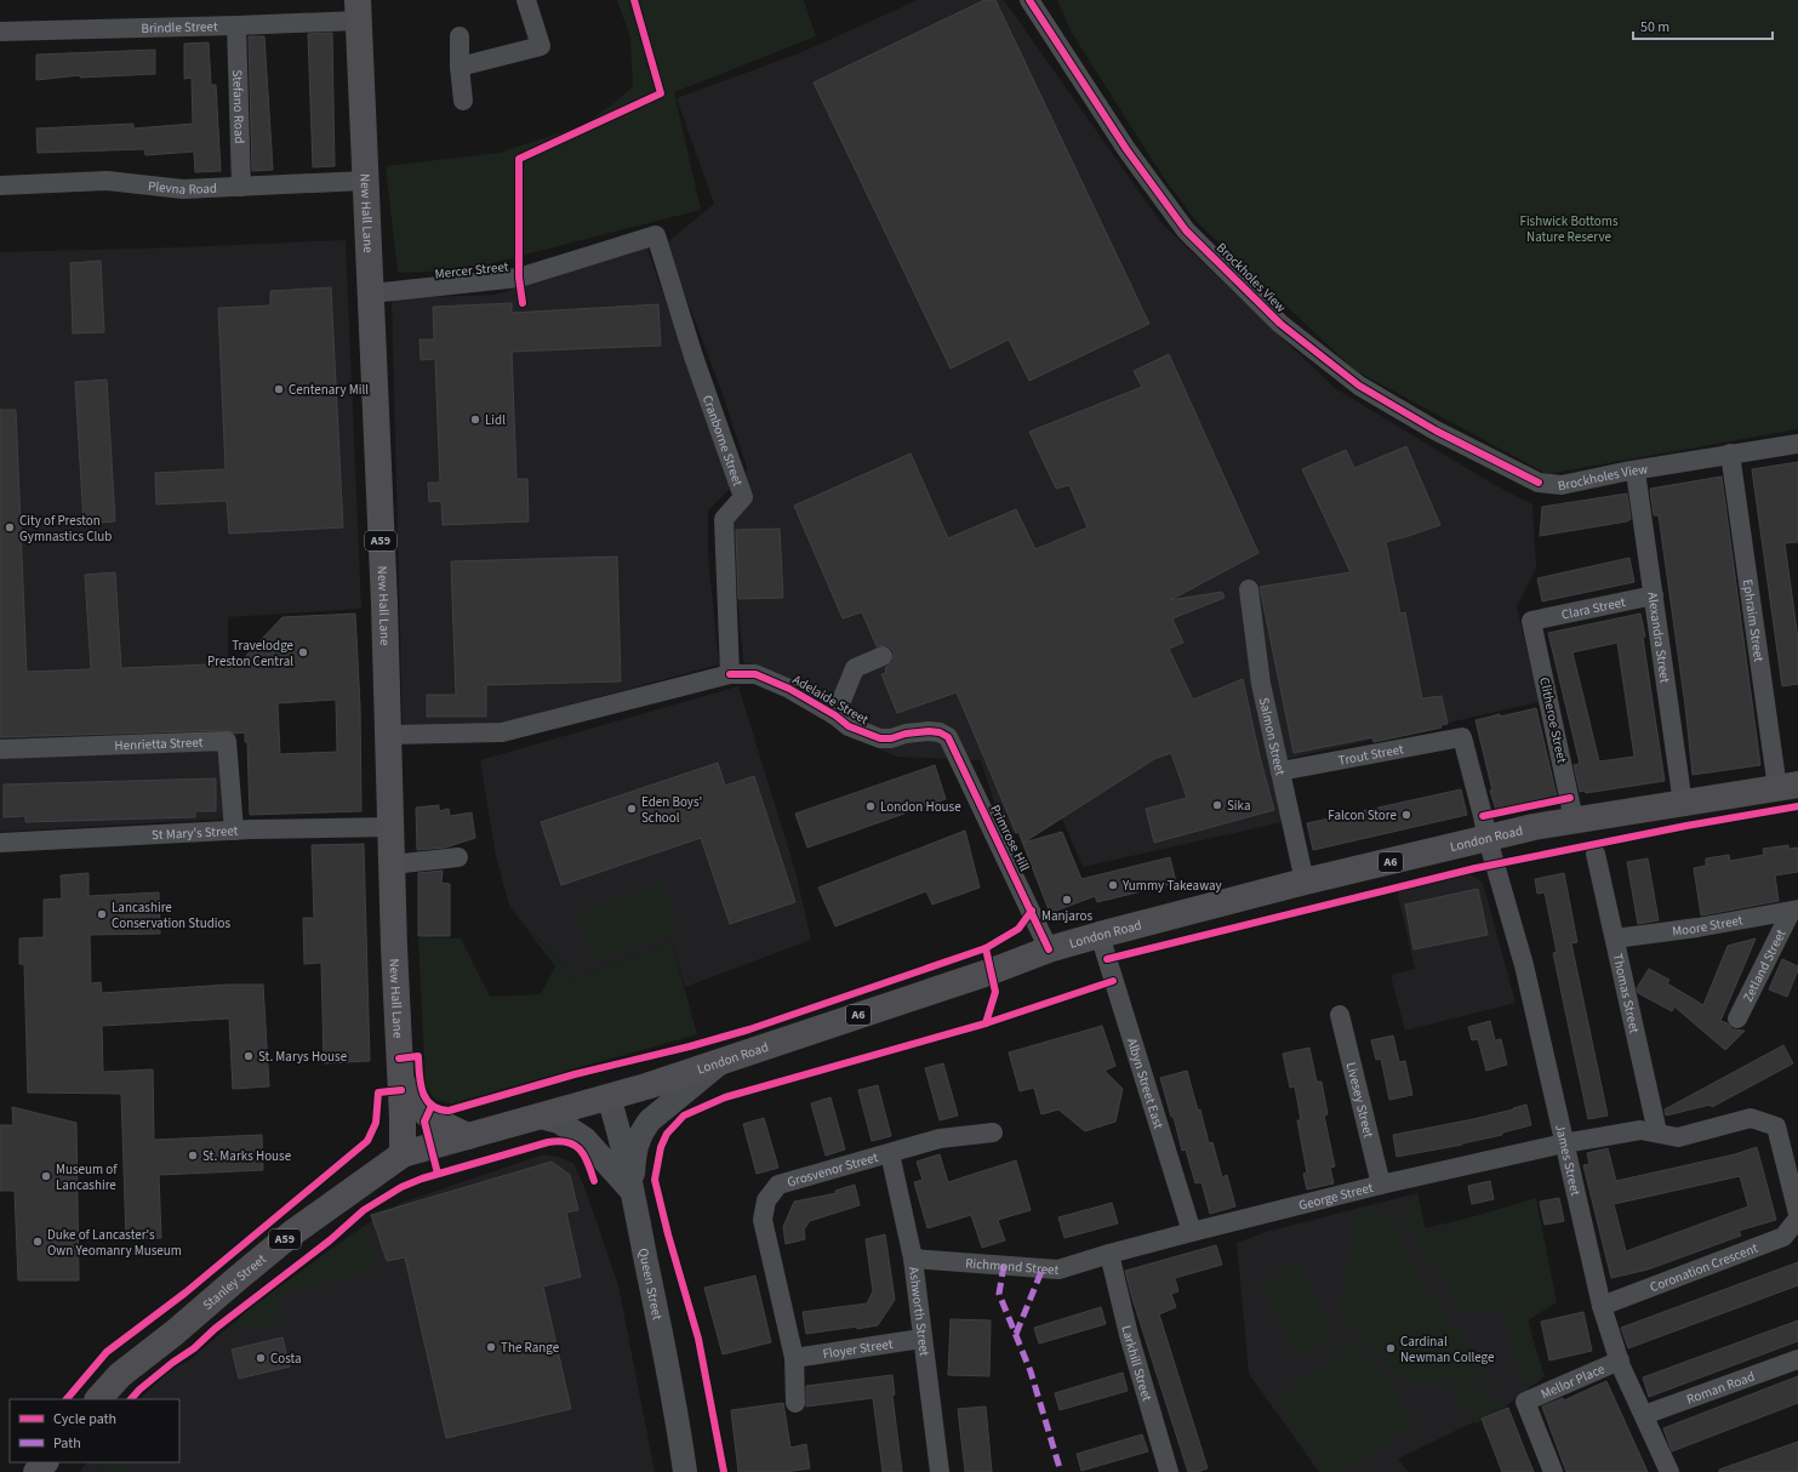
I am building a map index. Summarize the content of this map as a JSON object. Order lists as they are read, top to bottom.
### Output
{
  "streets": {
    "highway": [
      "New Hall Lane",
      "A59",
      "London Road",
      "A6",
      "Stanley Street"
    ],
    "street": [
      "Brindle Street",
      "Stefano Road",
      "Plevna Road",
      "Mercer Street",
      "Brockholes View",
      "Cranborne Street",
      "Clara Street",
      "Ephraim Street",
      "Alexandra Street",
      "Adelaide Street",
      "Clitheroe Street",
      "Salmon Street",
      "Henrietta Street",
      "Trout Street",
      "St Mary's Street",
      "Primrose Hill",
      "Moore Street",
      "Zetland Street",
      "Thomas Street",
      "Albyn Street East",
      "Livesey Street",
      "James Street",
      "Grosvenor Street",
      "George Street",
      "Richmond Street",
      "Coronation Crescent",
      "Queen Street",
      "Ashworth Street",
      "Floyer Street",
      "Larkhill Street",
      "Mellor Place",
      "Roman Road"
    ]
  },
  "crossings": [
    ["Brindle Street", "Stefano Road"],
    ["Brindle Street", "New Hall Lane"],
    ["Stefano Road", "Plevna Road"],
    ["Plevna Road", "New Hall Lane"],
    ["New Hall Lane", "Mercer Street"],
    ["New Hall Lane", "Adelaide Street"],
    ["New Hall Lane", "St Mary's Street"],
    ["New Hall Lane", "London Road"],
    ["New Hall Lane", "Stanley Street"],
    ["Mercer Street", "Cranborne Street"],
    ["Brockholes View", "Ephraim Street"],
    ["Brockholes View", "Alexandra Street"],
    ["Cranborne Street", "Adelaide Street"],
    ["Clara Street", "Alexandra Street"],
    ["Clara Street", "Clitheroe Street"],
    ["Ephraim Street", "London Road"],
    ["Alexandra Street", "London Road"],
    ["Adelaide Street", "Primrose Hill"],
    ["Clitheroe Street", "London Road"],
    ["Salmon Street", "Trout Street"],
    ["Salmon Street", "London Road"],
    ["Henrietta Street", "St Mary's Street"],
    ["Trout Street", "James Street"],
    ["Primrose Hill", "London Road"],
    ["London Road", "Albyn Street East"],
    ["London Road", "James Street"],
    ["London Road", "Stanley Street"],
    ["London Road", "Queen Street"],
    ["Moore Street", "Zetland Street"],
    ["Moore Street", "Thomas Street"],
    ["Albyn Street East", "George Street"],
    ["Livesey Street", "George Street"],
    ["James Street", "George Street"],
    ["James Street", "Coronation Crescent"],
    ["James Street", "Mellor Place"],
    ["James Street", "Roman Road"],
    ["Grosvenor Street", "Ashworth Street"],
    ["Grosvenor Street", "Floyer Street"],
    ["George Street", "Richmond Street"],
    ["George Street", "Larkhill Street"],
    ["Richmond Street", "Ashworth Street"],
    ["Richmond Street", "Larkhill Street"],
    ["Ashworth Street", "Floyer Street"]
  ],
  "parks": ["Fishwick Bottoms Nature Reserve"],
  "places": [
    "Centenary Mill",
    "Lidl",
    "City of Preston Gymnastics Club",
    "Travelodge Preston Central",
    "Sika",
    "London House",
    "Eden Boys' School",
    "Falcon Store",
    "Yummy Takeaway",
    "Manjaros",
    "Lancashire Conservation Studios",
    "St. Marys House",
    "St. Marks House",
    "Museum of Lancashire",
    "Duke of Lancaster's Own Yeomanry Museum",
    "The Range",
    "Cardinal Newman College",
    "Costa"
  ],
  "legend": ["Cycle path", "Path"],
  "scale_bar": "50 m"
}
